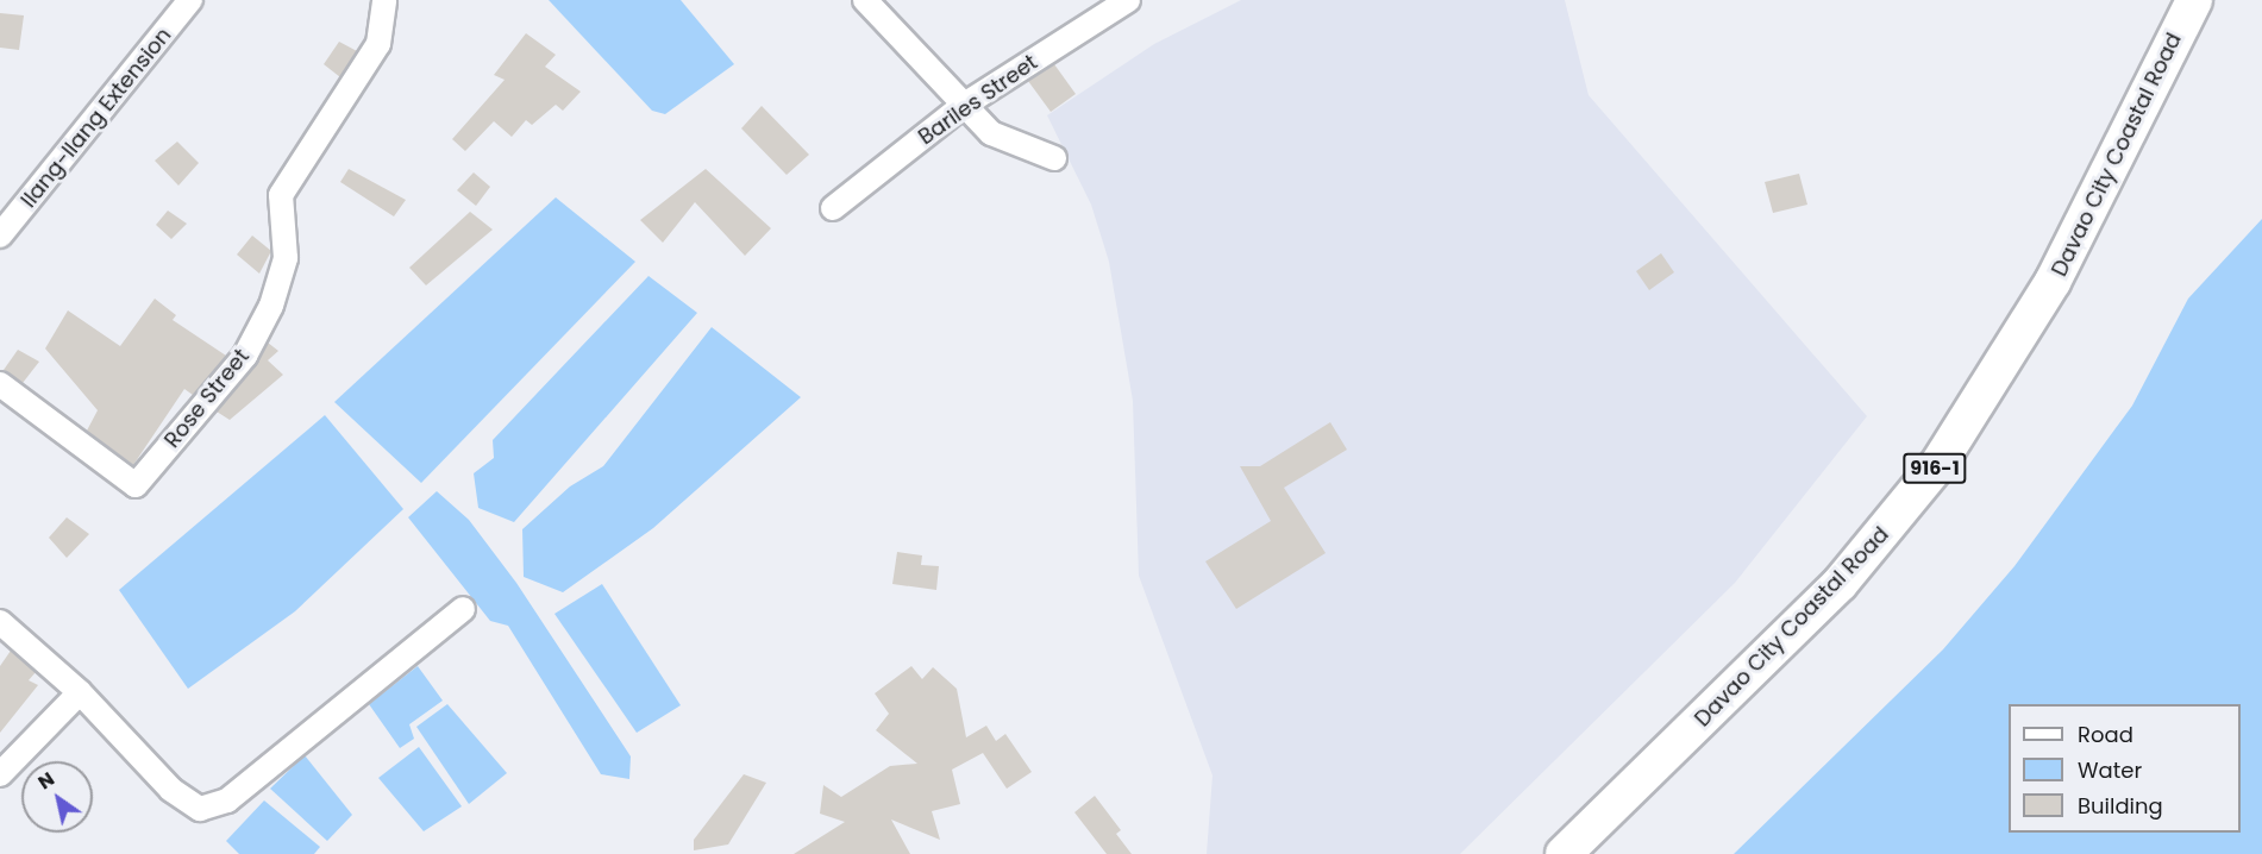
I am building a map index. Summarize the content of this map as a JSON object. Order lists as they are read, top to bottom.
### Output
{
  "streets": {
    "main road": ["Davao City Coastal Road", "916-1"],
    "street": ["Bariles Street", "Ilang-Ilang Extension", "Rose Street"]
  },
  "legend": ["Road", "Water", "Building"],
  "north": "top left"
}
